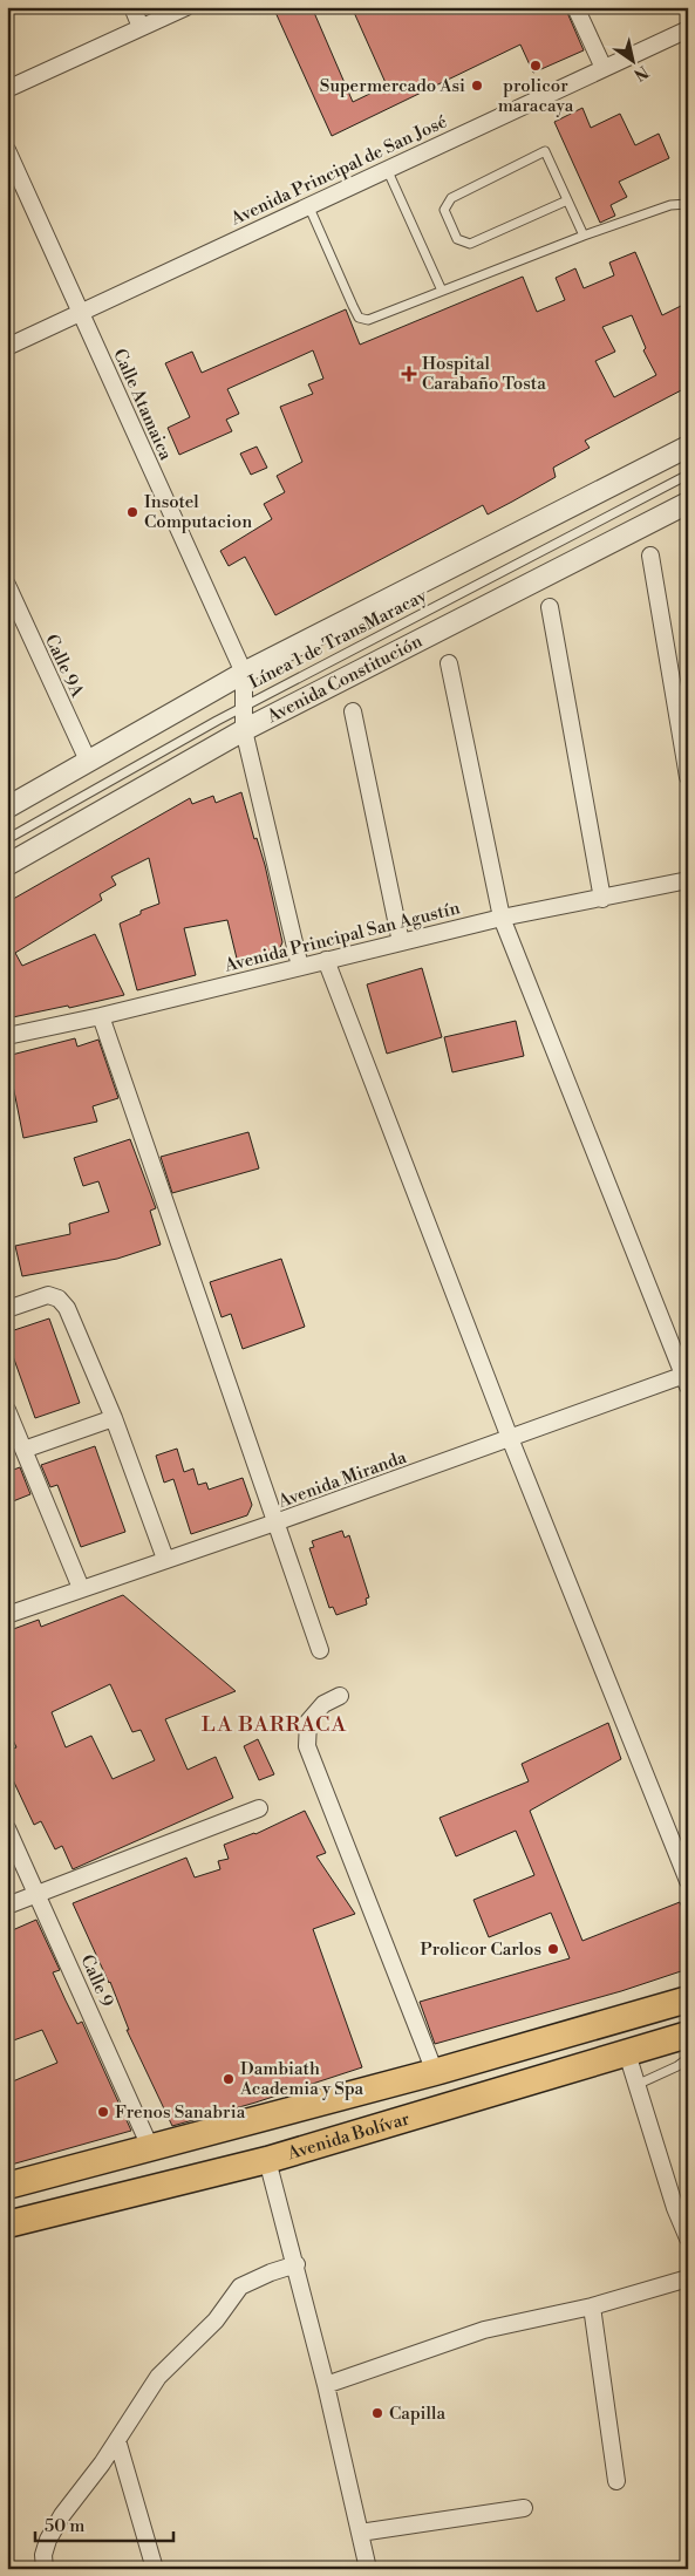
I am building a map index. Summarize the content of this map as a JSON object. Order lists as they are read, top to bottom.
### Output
{
  "streets": {
    "main road": ["Avenida Bolívar"],
    "street": [
      "Avenida Principal de San José",
      "Calle Atamaica",
      "Calle 9A",
      "Avenida Constitución",
      "Avenida Principal San Agustín",
      "Avenida Miranda",
      "Calle 9"
    ],
    "lane": ["Línea 1 de TransMaracay"]
  },
  "crossings": [
    ["Avenida Principal de San José", "Calle Atamaica"],
    ["Calle 9", "Avenida Bolívar"]
  ],
  "districts": ["LA BARRACA"],
  "places": {
    "other": [
      "prolicor maracaya",
      "Supermercado Asi",
      "Insotel Computacion",
      "Prolicor Carlos",
      "Dambiath Academia y Spa",
      "Frenos Sanabria",
      "Capilla"
    ],
    "health": ["Hospital Carabaño Tosta"]
  },
  "scale_bar": "50 m",
  "north": "bottom right"
}
